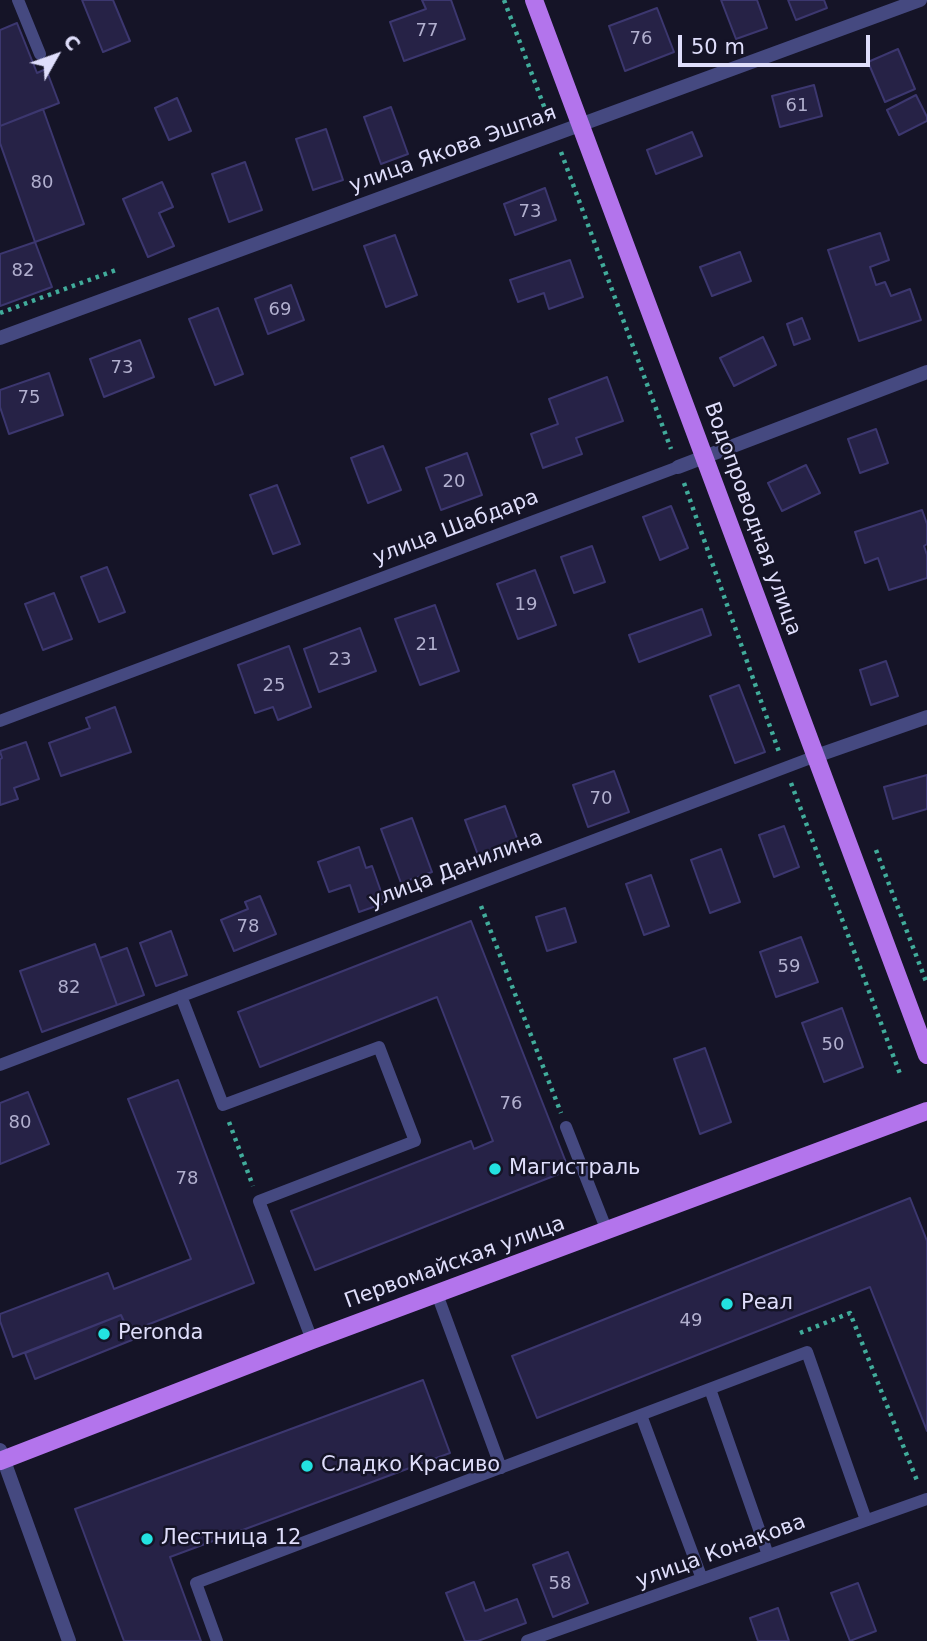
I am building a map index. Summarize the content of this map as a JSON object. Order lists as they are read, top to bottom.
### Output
{
  "streets": {
    "main road": ["Водопроводная улица", "Первомайская улица"],
    "street": ["улица Якова Эшпая", "улица Шабдара", "улица Данилина"],
    "lane": ["улица Конакова"]
  },
  "crossings": [
    ["улица Якова Эшпая", "Водопроводная улица"],
    ["Водопроводная улица", "улица Шабдара"],
    ["Водопроводная улица", "улица Данилина"]
  ],
  "places": [
    "Магистраль",
    "Реал",
    "Peronda",
    "Сладко Красиво",
    "Лестница 12"
  ],
  "house_numbers": [
    "77",
    "76",
    "61",
    "80",
    "73",
    "82",
    "69",
    "73",
    "75",
    "20",
    "19",
    "21",
    "23",
    "25",
    "70",
    "78",
    "59",
    "82",
    "50",
    "76",
    "80",
    "78",
    "49",
    "58"
  ],
  "scale_bar": "50 m",
  "north": "top right"
}
